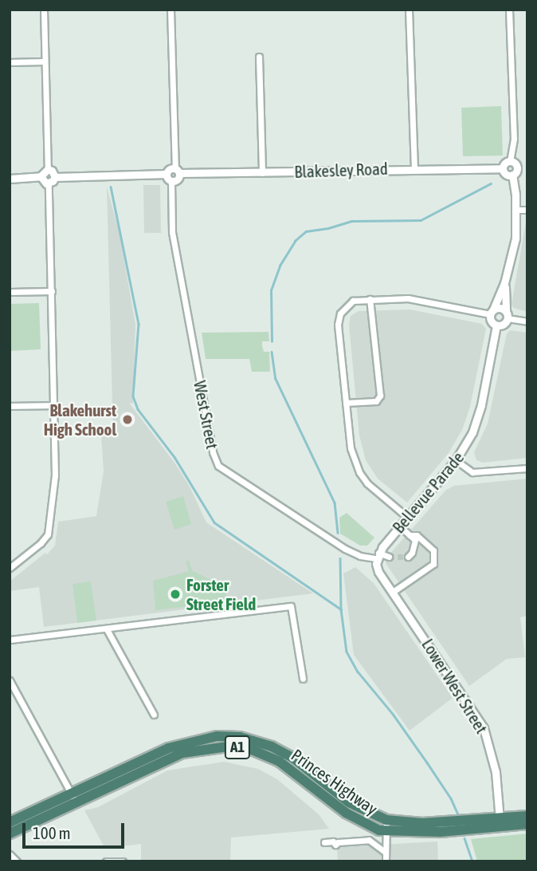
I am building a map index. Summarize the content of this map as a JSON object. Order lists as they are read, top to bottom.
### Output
{
  "streets": {
    "highway": ["A1", "Princes Highway"],
    "street": [
      "Blakesley Road",
      "West Street",
      "Bellevue Parade",
      "Lower West Street"
    ]
  },
  "crossings": [
    ["West Street", "Bellevue Parade"],
    ["West Street", "Lower West Street"],
    ["Bellevue Parade", "Lower West Street"],
    ["Lower West Street", "Princes Highway"]
  ],
  "places": ["Blakehurst High School", "Forster Street Field"],
  "scale_bar": "100 m"
}
